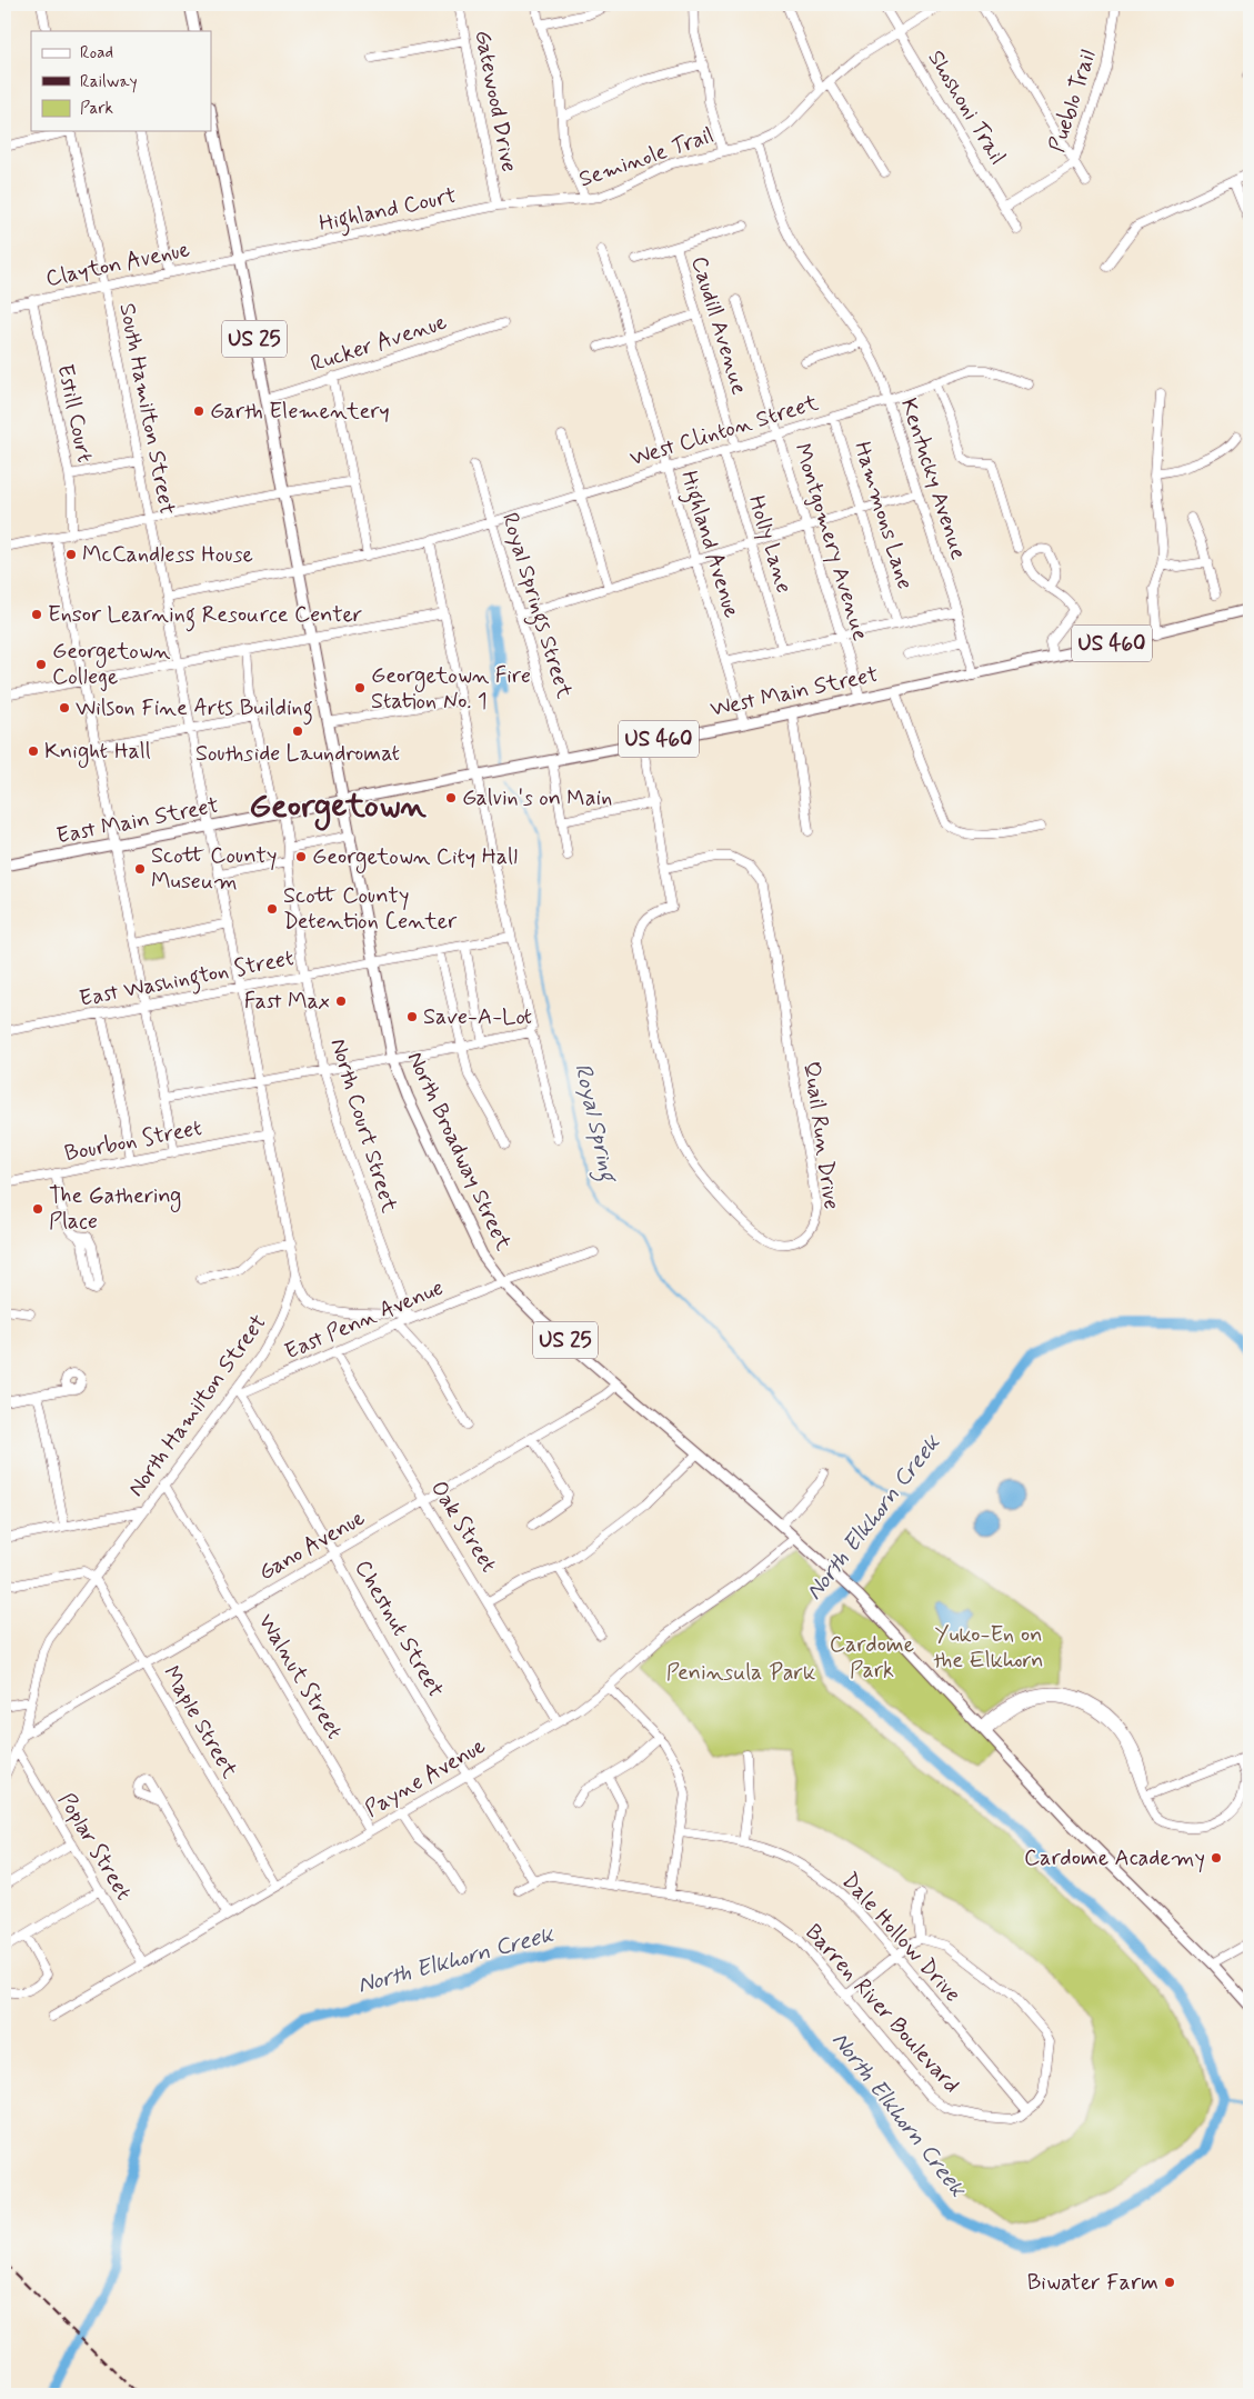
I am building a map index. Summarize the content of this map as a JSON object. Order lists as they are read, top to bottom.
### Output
{
  "streets": {
    "main road": [
      "US 25",
      "US 460",
      "West Main Street",
      "East Main Street",
      "North Broadway Street"
    ],
    "street": [
      "Gatewood Drive",
      "Pueblo Trail",
      "Shoshoni Trail",
      "Seminole Trail",
      "Highland Court",
      "Clayton Avenue",
      "Caudill Avenue",
      "Rucker Avenue",
      "South Hamilton Street",
      "Estill Court",
      "West Clinton Street",
      "Kentucky Avenue",
      "Hammons Lane",
      "Montgomery Avenue",
      "Highland Avenue",
      "Holly Lane",
      "Royal Springs Street",
      "East Washington Street",
      "North Court Street",
      "Quail Run Drive",
      "Bourbon Street",
      "East Penn Avenue",
      "North Hamilton Street",
      "Oak Street",
      "Gano Avenue",
      "Chestnut Street",
      "Walnut Street",
      "Maple Street",
      "Payne Avenue",
      "Poplar Street",
      "Dale Hollow Drive",
      "Barren River Boulevard"
    ]
  },
  "crossings": [
    ["Gatewood Drive", "Highland Court"],
    ["Pueblo Trail", "Shoshoni Trail"],
    ["Shoshoni Trail", "Seminole Trail"],
    ["Seminole Trail", "Highland Court"],
    ["Seminole Trail", "Kentucky Avenue"],
    ["Highland Court", "Clayton Avenue"],
    ["Highland Court", "US 25"],
    ["Clayton Avenue", "US 25"],
    ["Clayton Avenue", "South Hamilton Street"],
    ["Clayton Avenue", "Estill Court"],
    ["Caudill Avenue", "West Clinton Street"],
    ["US 25", "Rucker Avenue"],
    ["US 25", "West Clinton Street"],
    ["US 25", "West Main Street"],
    ["US 25", "East Main Street"],
    ["US 25", "East Washington Street"],
    ["US 25", "North Broadway Street"],
    ["South Hamilton Street", "West Clinton Street"],
    ["South Hamilton Street", "East Main Street"],
    ["South Hamilton Street", "North Hamilton Street"],
    ["West Clinton Street", "Kentucky Avenue"],
    ["West Clinton Street", "Hammons Lane"],
    ["West Clinton Street", "Montgomery Avenue"],
    ["West Clinton Street", "Highland Avenue"],
    ["West Clinton Street", "Holly Lane"],
    ["West Clinton Street", "Royal Springs Street"],
    ["Kentucky Avenue", "West Main Street"],
    ["Montgomery Avenue", "West Main Street"],
    ["Highland Avenue", "West Main Street"],
    ["Royal Springs Street", "West Main Street"],
    ["West Main Street", "East Main Street"],
    ["East Main Street", "North Court Street"],
    ["East Main Street", "North Hamilton Street"],
    ["East Washington Street", "North Court Street"],
    ["East Washington Street", "North Broadway Street"],
    ["East Washington Street", "North Hamilton Street"],
    ["Bourbon Street", "North Hamilton Street"],
    ["North Broadway Street", "East Penn Avenue"],
    ["North Broadway Street", "Gano Avenue"],
    ["North Broadway Street", "Payne Avenue"],
    ["East Penn Avenue", "North Hamilton Street"],
    ["East Penn Avenue", "Oak Street"],
    ["East Penn Avenue", "Chestnut Street"],
    ["North Hamilton Street", "Gano Avenue"],
    ["North Hamilton Street", "Chestnut Street"],
    ["North Hamilton Street", "Walnut Street"],
    ["North Hamilton Street", "Maple Street"],
    ["North Hamilton Street", "Poplar Street"],
    ["Oak Street", "Gano Avenue"],
    ["Oak Street", "Payne Avenue"],
    ["Gano Avenue", "Chestnut Street"],
    ["Gano Avenue", "Walnut Street"],
    ["Gano Avenue", "Maple Street"],
    ["Chestnut Street", "Payne Avenue"],
    ["Chestnut Street", "Barren River Boulevard"],
    ["Walnut Street", "Payne Avenue"],
    ["Maple Street", "Payne Avenue"],
    ["Payne Avenue", "Poplar Street"],
    ["Dale Hollow Drive", "Barren River Boulevard"]
  ],
  "districts": ["Georgetown"],
  "water": ["Royal Spring", "North Elkhorn Creek"],
  "parks": ["Yuko-En on the Elkhorn", "Cardome Park", "Peninsula Park"],
  "places": [
    "Garth Elementery",
    "McCandless House",
    "Ensor Learning Resource Center",
    "Georgetown College",
    "Georgetown Fire Station No. 1",
    "Wilson Fine Arts Building",
    "Southside Laundromat",
    "Knight Hall",
    "Galvin's on Main",
    "Georgetown City Hall",
    "Scott County Museum",
    "Scott County Detention Center",
    "Fast Max",
    "Save-A-Lot",
    "The Gathering Place",
    "Cardome Academy",
    "Biwater Farm"
  ],
  "legend": ["Road", "Railway", "Park"]
}
